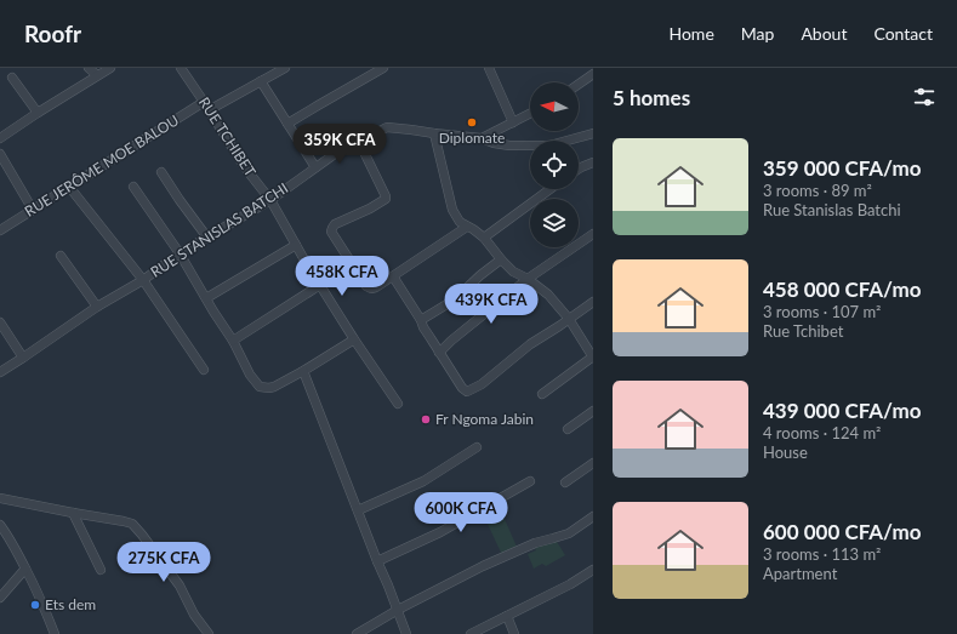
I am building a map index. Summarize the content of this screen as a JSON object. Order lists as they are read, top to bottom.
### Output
{
  "streets": {
    "street": ["RUE TCHIBET", "RUE JERÔME MOE BALOU", "RUE STANISLAS BATCHI"]
  },
  "crossings": [
    ["RUE TCHIBET", "RUE JERÔME MOE BALOU"],
    ["RUE TCHIBET", "RUE STANISLAS BATCHI"]
  ],
  "places": ["Diplomate", "Fr Ngoma Jabin", "Ets dem"],
  "north": "left",
  "page": {
    "header": "Roofr",
    "nav": [
      "Home",
      "Map",
      "About",
      "Contact"
    ],
    "heading": "5 homes",
    "price": [
      "359K CFA",
      "458K CFA",
      "439K CFA",
      "600K CFA",
      "275K CFA"
    ],
    "list": [
      {
        "name": "359 000 CFA/mo",
        "note": "3 rooms · 89 m² · Rue Stanislas Batchi"
      },
      {
        "name": "458 000 CFA/mo",
        "note": "3 rooms · 107 m² · Rue Tchibet"
      },
      {
        "name": "439 000 CFA/mo",
        "note": "4 rooms · 124 m² · House"
      },
      {
        "name": "600 000 CFA/mo",
        "note": "3 rooms · 113 m² · Apartment"
      }
    ]
  }
}
